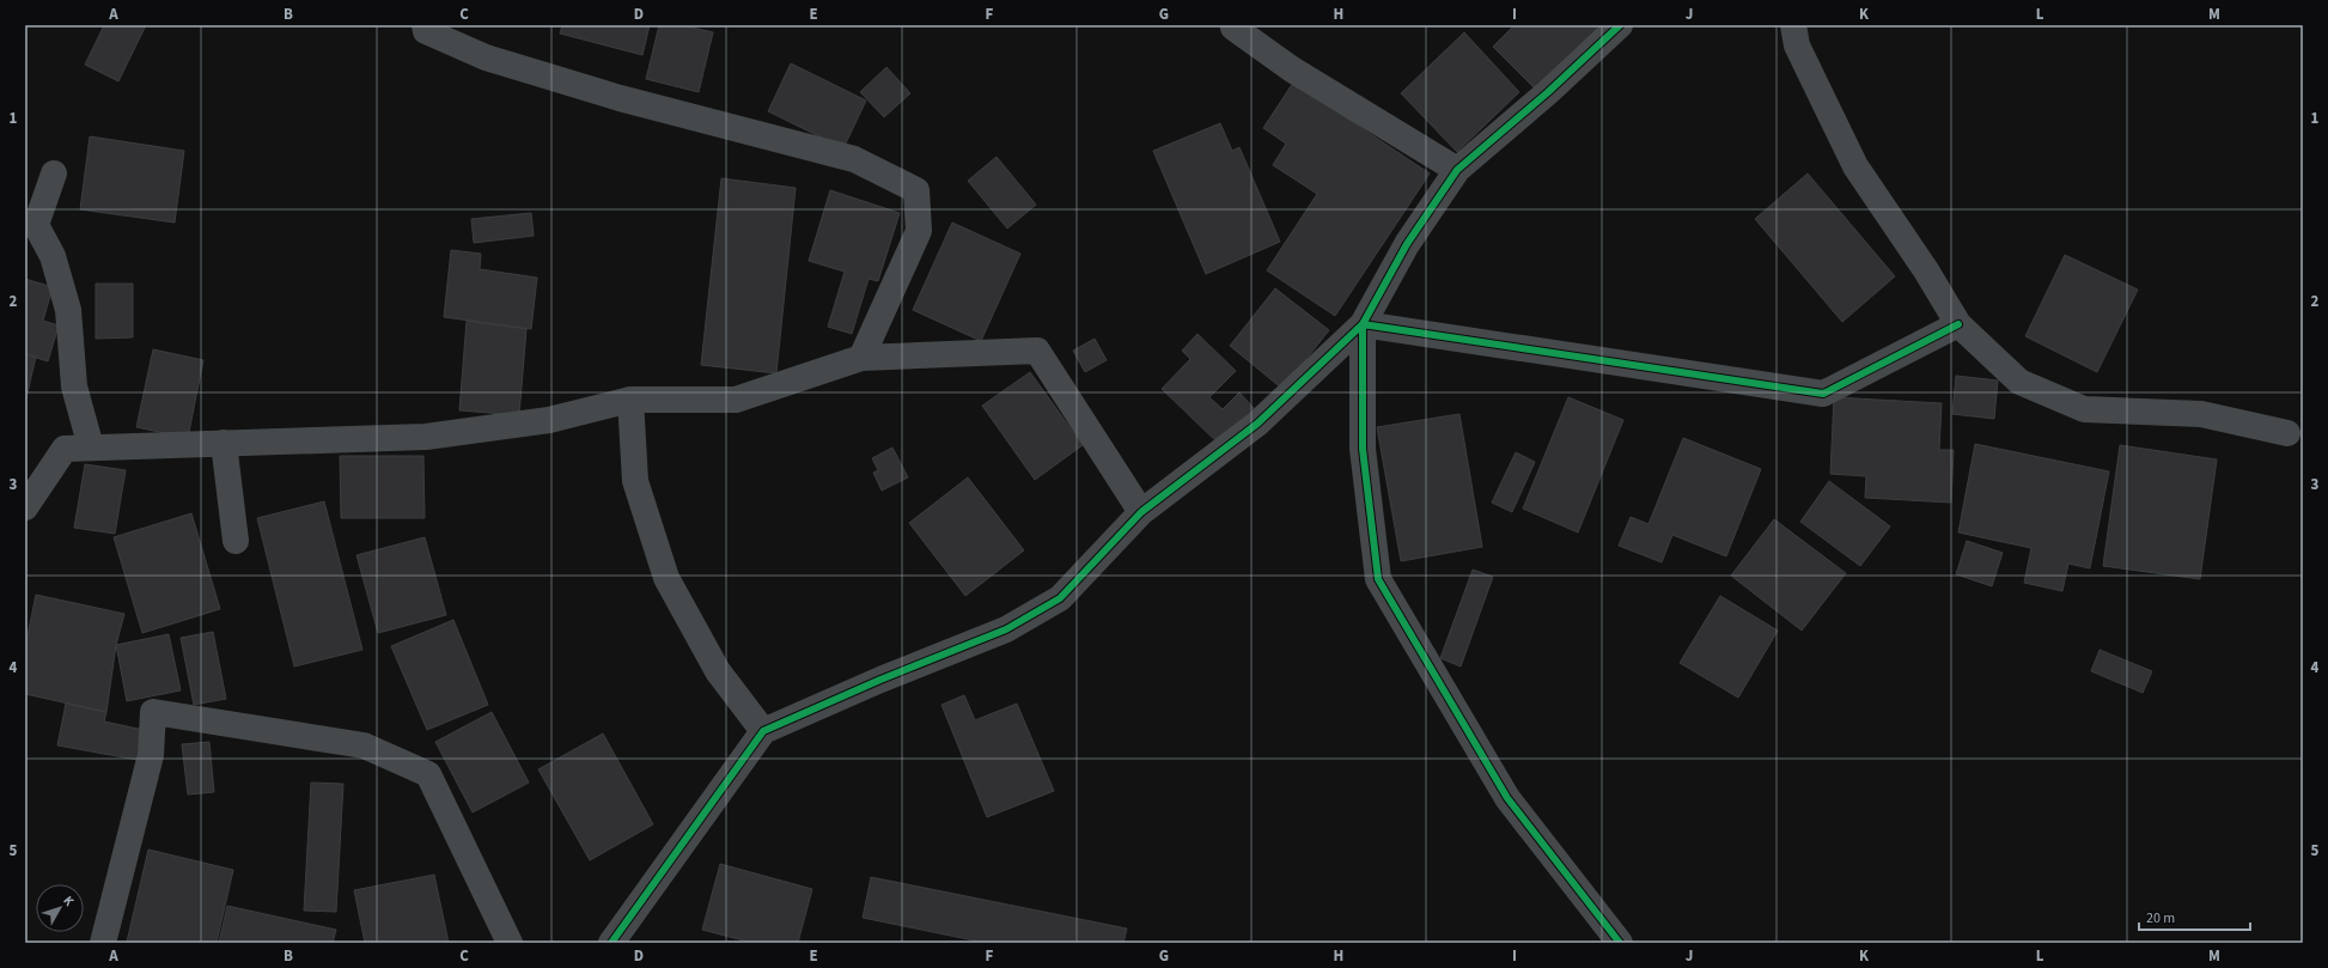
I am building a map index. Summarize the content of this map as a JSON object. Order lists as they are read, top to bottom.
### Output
{
  "scale_bar": "20 m",
  "north": "top right",
  "grid": {
    "columns": [
      "A",
      "B",
      "C",
      "D",
      "E",
      "F",
      "G",
      "H",
      "I",
      "J",
      "K",
      "L",
      "M"
    ],
    "rows": [
      "1",
      "2",
      "3",
      "4",
      "5"
    ]
  }
}
